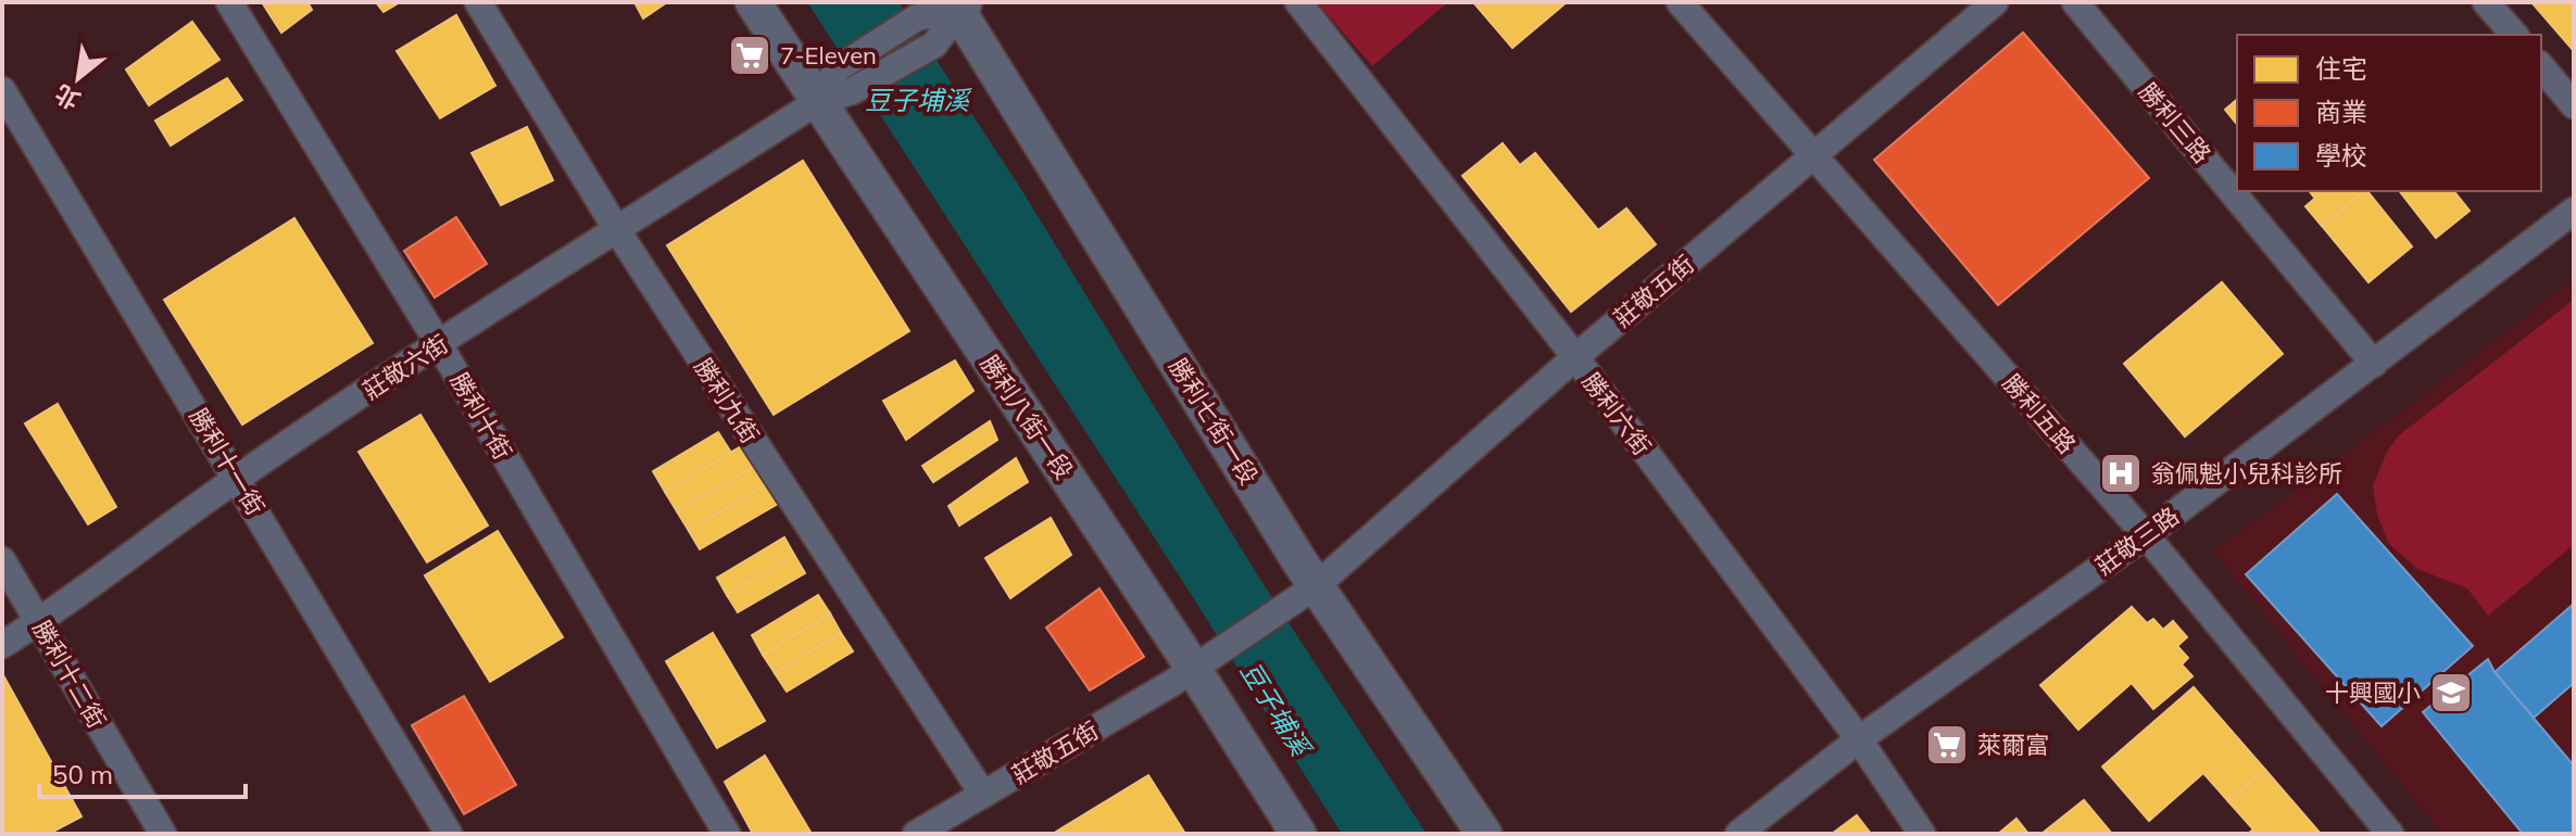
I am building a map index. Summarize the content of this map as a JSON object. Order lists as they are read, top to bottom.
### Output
{
  "streets": {
    "street": [
      "勝利三路",
      "莊敬五街",
      "莊敬六街",
      "勝利九街",
      "勝利六街",
      "勝利五路",
      "勝利十街",
      "勝利八街一段",
      "勝利七街一段",
      "勝利十一街",
      "莊敬三路",
      "勝利十二街"
    ]
  },
  "crossings": [
    ["勝利三路", "莊敬三路"],
    ["莊敬五街", "勝利九街"],
    ["莊敬五街", "勝利六街"],
    ["莊敬五街", "勝利五路"],
    ["莊敬五街", "勝利八街一段"],
    ["莊敬五街", "勝利七街一段"],
    ["莊敬六街", "勝利九街"],
    ["莊敬六街", "勝利十街"],
    ["莊敬六街", "勝利八街一段"],
    ["莊敬六街", "勝利十一街"],
    ["莊敬六街", "勝利十二街"],
    ["勝利六街", "莊敬三路"],
    ["勝利五路", "莊敬三路"]
  ],
  "water": ["豆子埔溪"],
  "places": {
    "supermarket": ["7-Eleven", "萊爾富"],
    "hospital": ["翁佩魁小兒科診所"],
    "school or university": ["十興國小"]
  },
  "legend": ["住宅", "商業", "學校"],
  "scale_bar": "50 m",
  "north": "bottom left"
}
